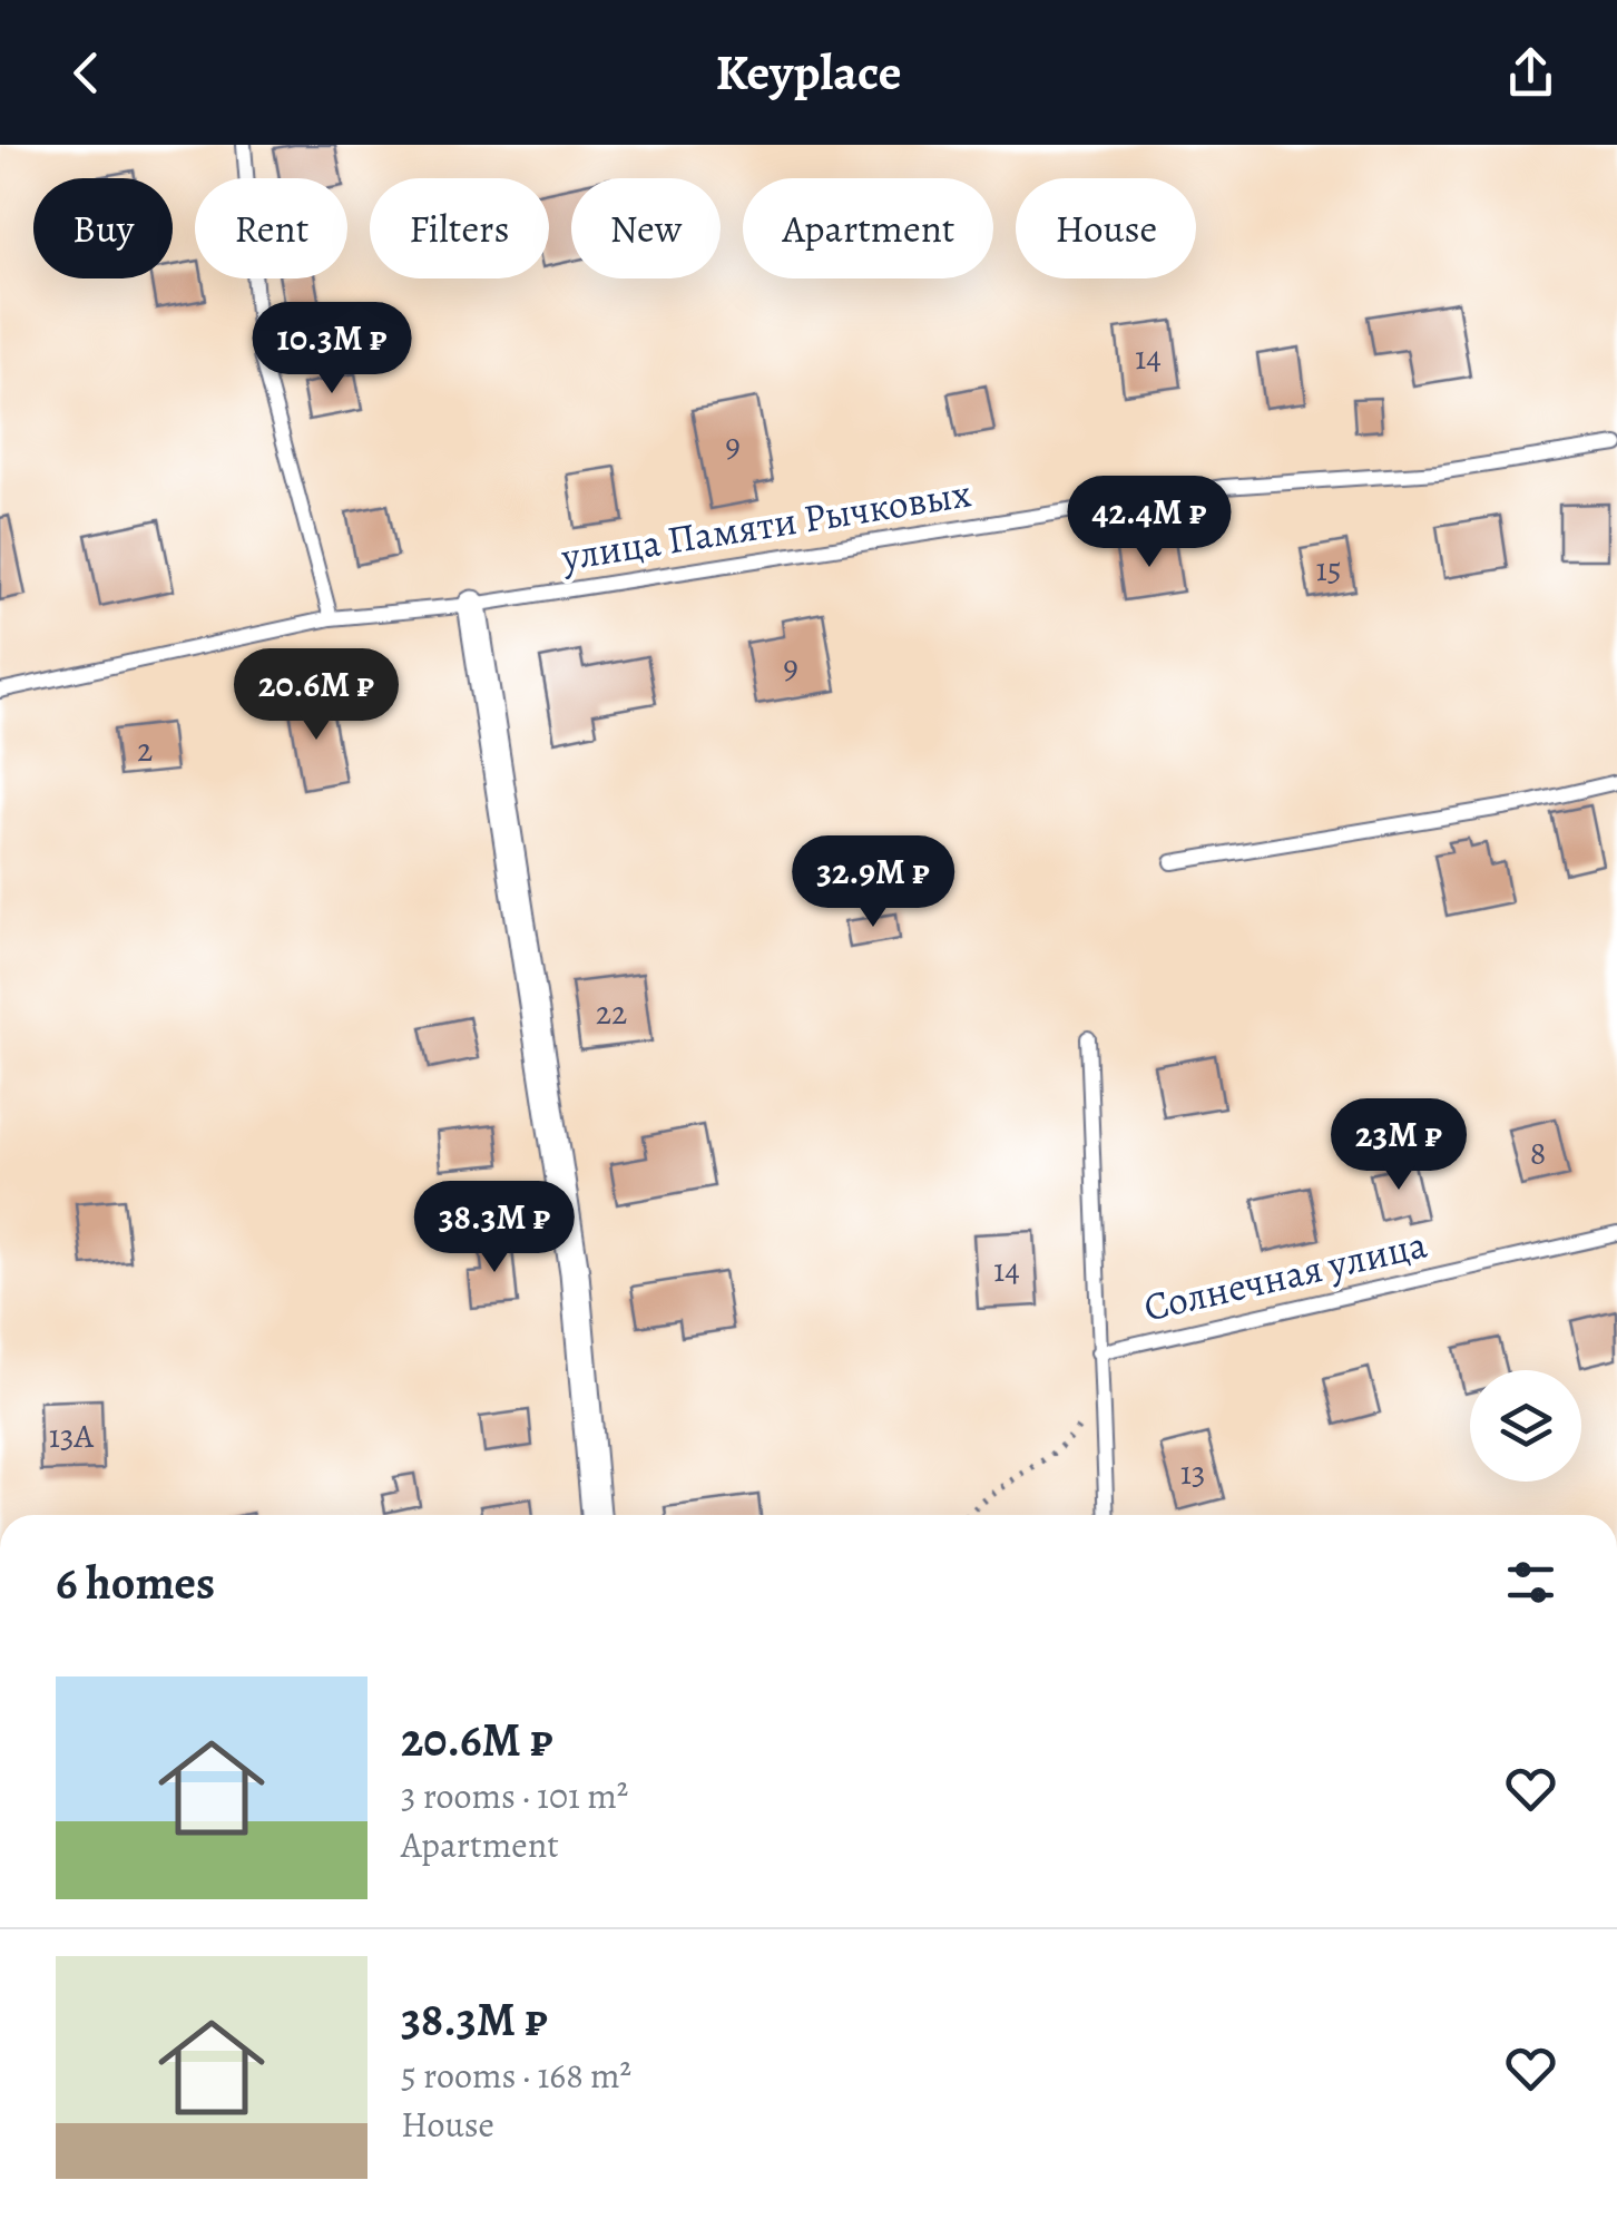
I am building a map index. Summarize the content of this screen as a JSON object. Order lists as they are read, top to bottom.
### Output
{
  "streets": {
    "lane": ["улица Памяти Рычковых", "Солнечная улица"]
  },
  "house_numbers": [
    "14",
    "9",
    "15",
    "9",
    "2",
    "22",
    "8",
    "14",
    "13А",
    "13"
  ],
  "page": {
    "header": "Keyplace",
    "chip": [
      "Buy",
      "Rent",
      "Filters",
      "New",
      "Apartment",
      "House"
    ],
    "price": [
      "10.3M ₽",
      "42.4M ₽",
      "20.6M ₽",
      "32.9M ₽",
      "23M ₽",
      "38.3M ₽"
    ],
    "heading": "6 homes",
    "list": [
      {
        "name": "20.6M ₽",
        "note": "3 rooms · 101 m² · Apartment"
      },
      {
        "name": "38.3M ₽",
        "note": "5 rooms · 168 m² · House"
      }
    ]
  }
}
